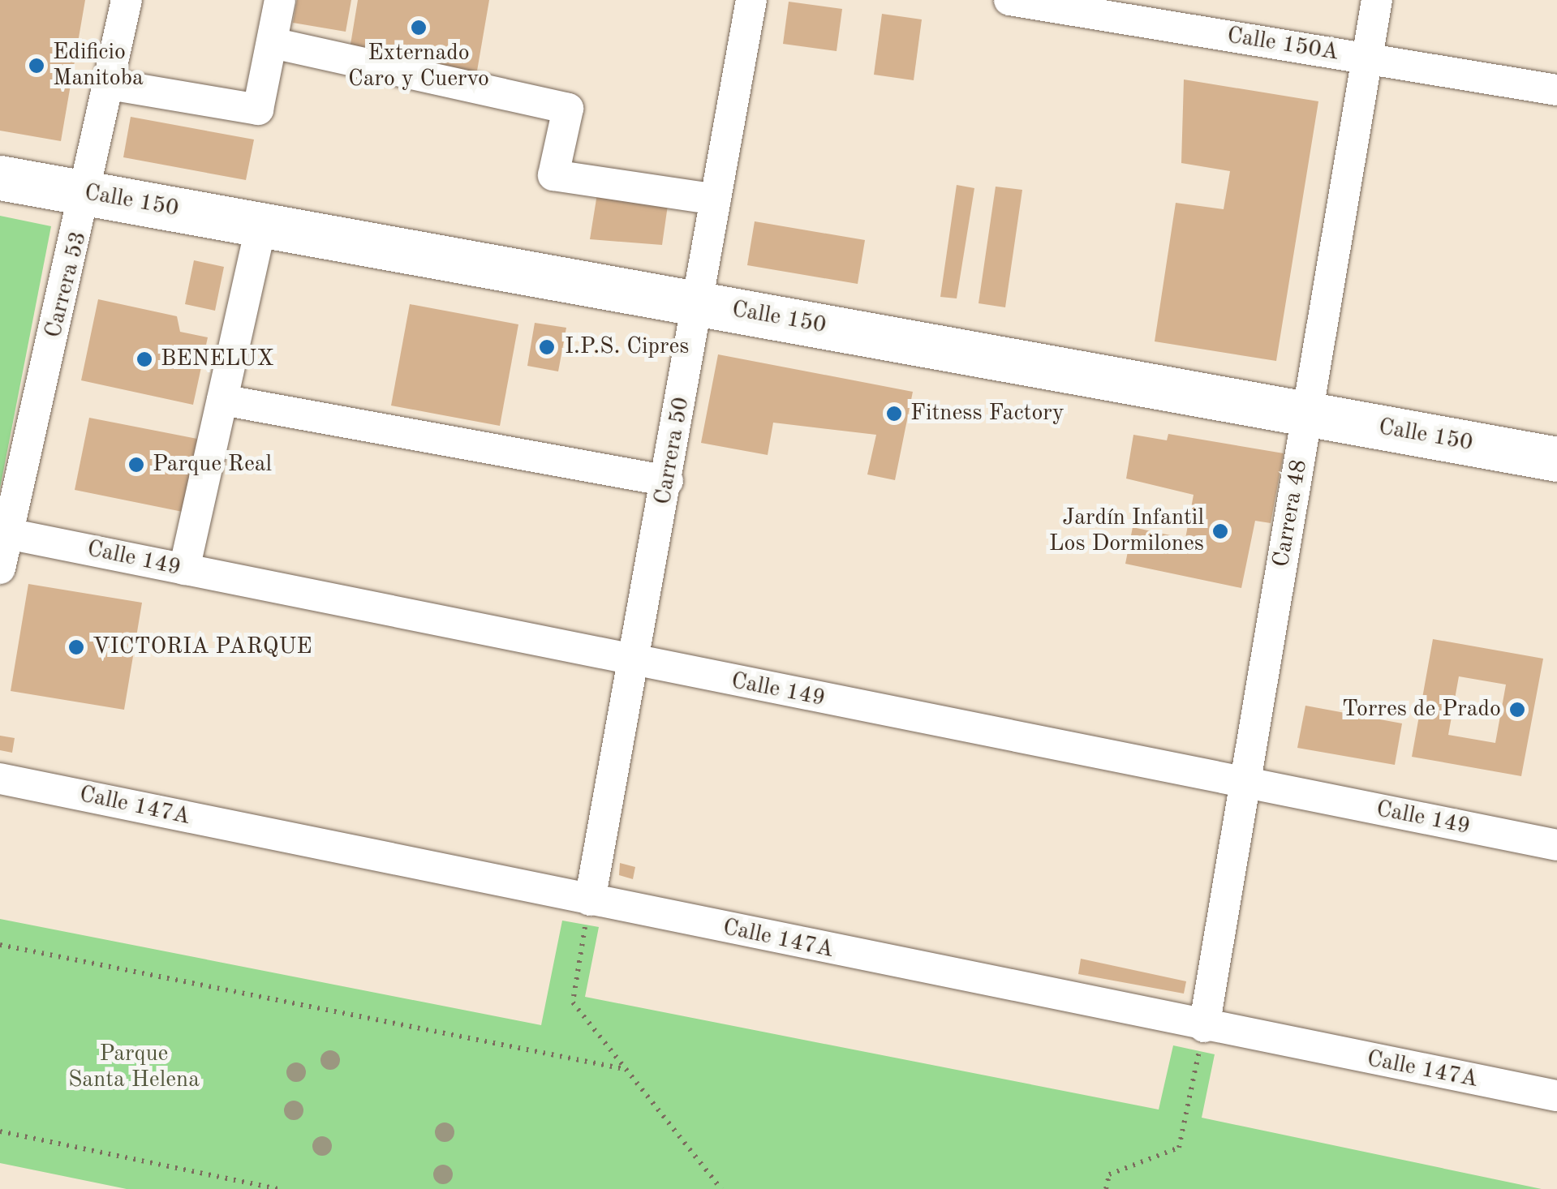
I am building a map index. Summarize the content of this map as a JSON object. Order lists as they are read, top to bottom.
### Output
{
  "streets": {
    "street": [
      "Calle 150A",
      "Calle 150",
      "Carrera 53",
      "Carrera 50",
      "Carrera 48",
      "Calle 149",
      "Calle 147A"
    ]
  },
  "crossings": [
    ["Calle 150A", "Carrera 48"],
    ["Calle 150", "Carrera 53"],
    ["Calle 150", "Carrera 50"],
    ["Calle 150", "Carrera 48"],
    ["Carrera 53", "Calle 149"],
    ["Carrera 50", "Calle 149"],
    ["Carrera 50", "Calle 147A"],
    ["Carrera 48", "Calle 149"],
    ["Carrera 48", "Calle 147A"]
  ],
  "parks": ["Parque Santa Helena"],
  "places": [
    "Externado Caro y Cuervo",
    "Edificio Manitoba",
    "I.P.S. Cipres",
    "BENELUX",
    "Fitness Factory",
    "Parque Real",
    "Jardín Infantil Los Dormilones",
    "VICTORIA PARQUE",
    "Torres de Prado"
  ]
}
